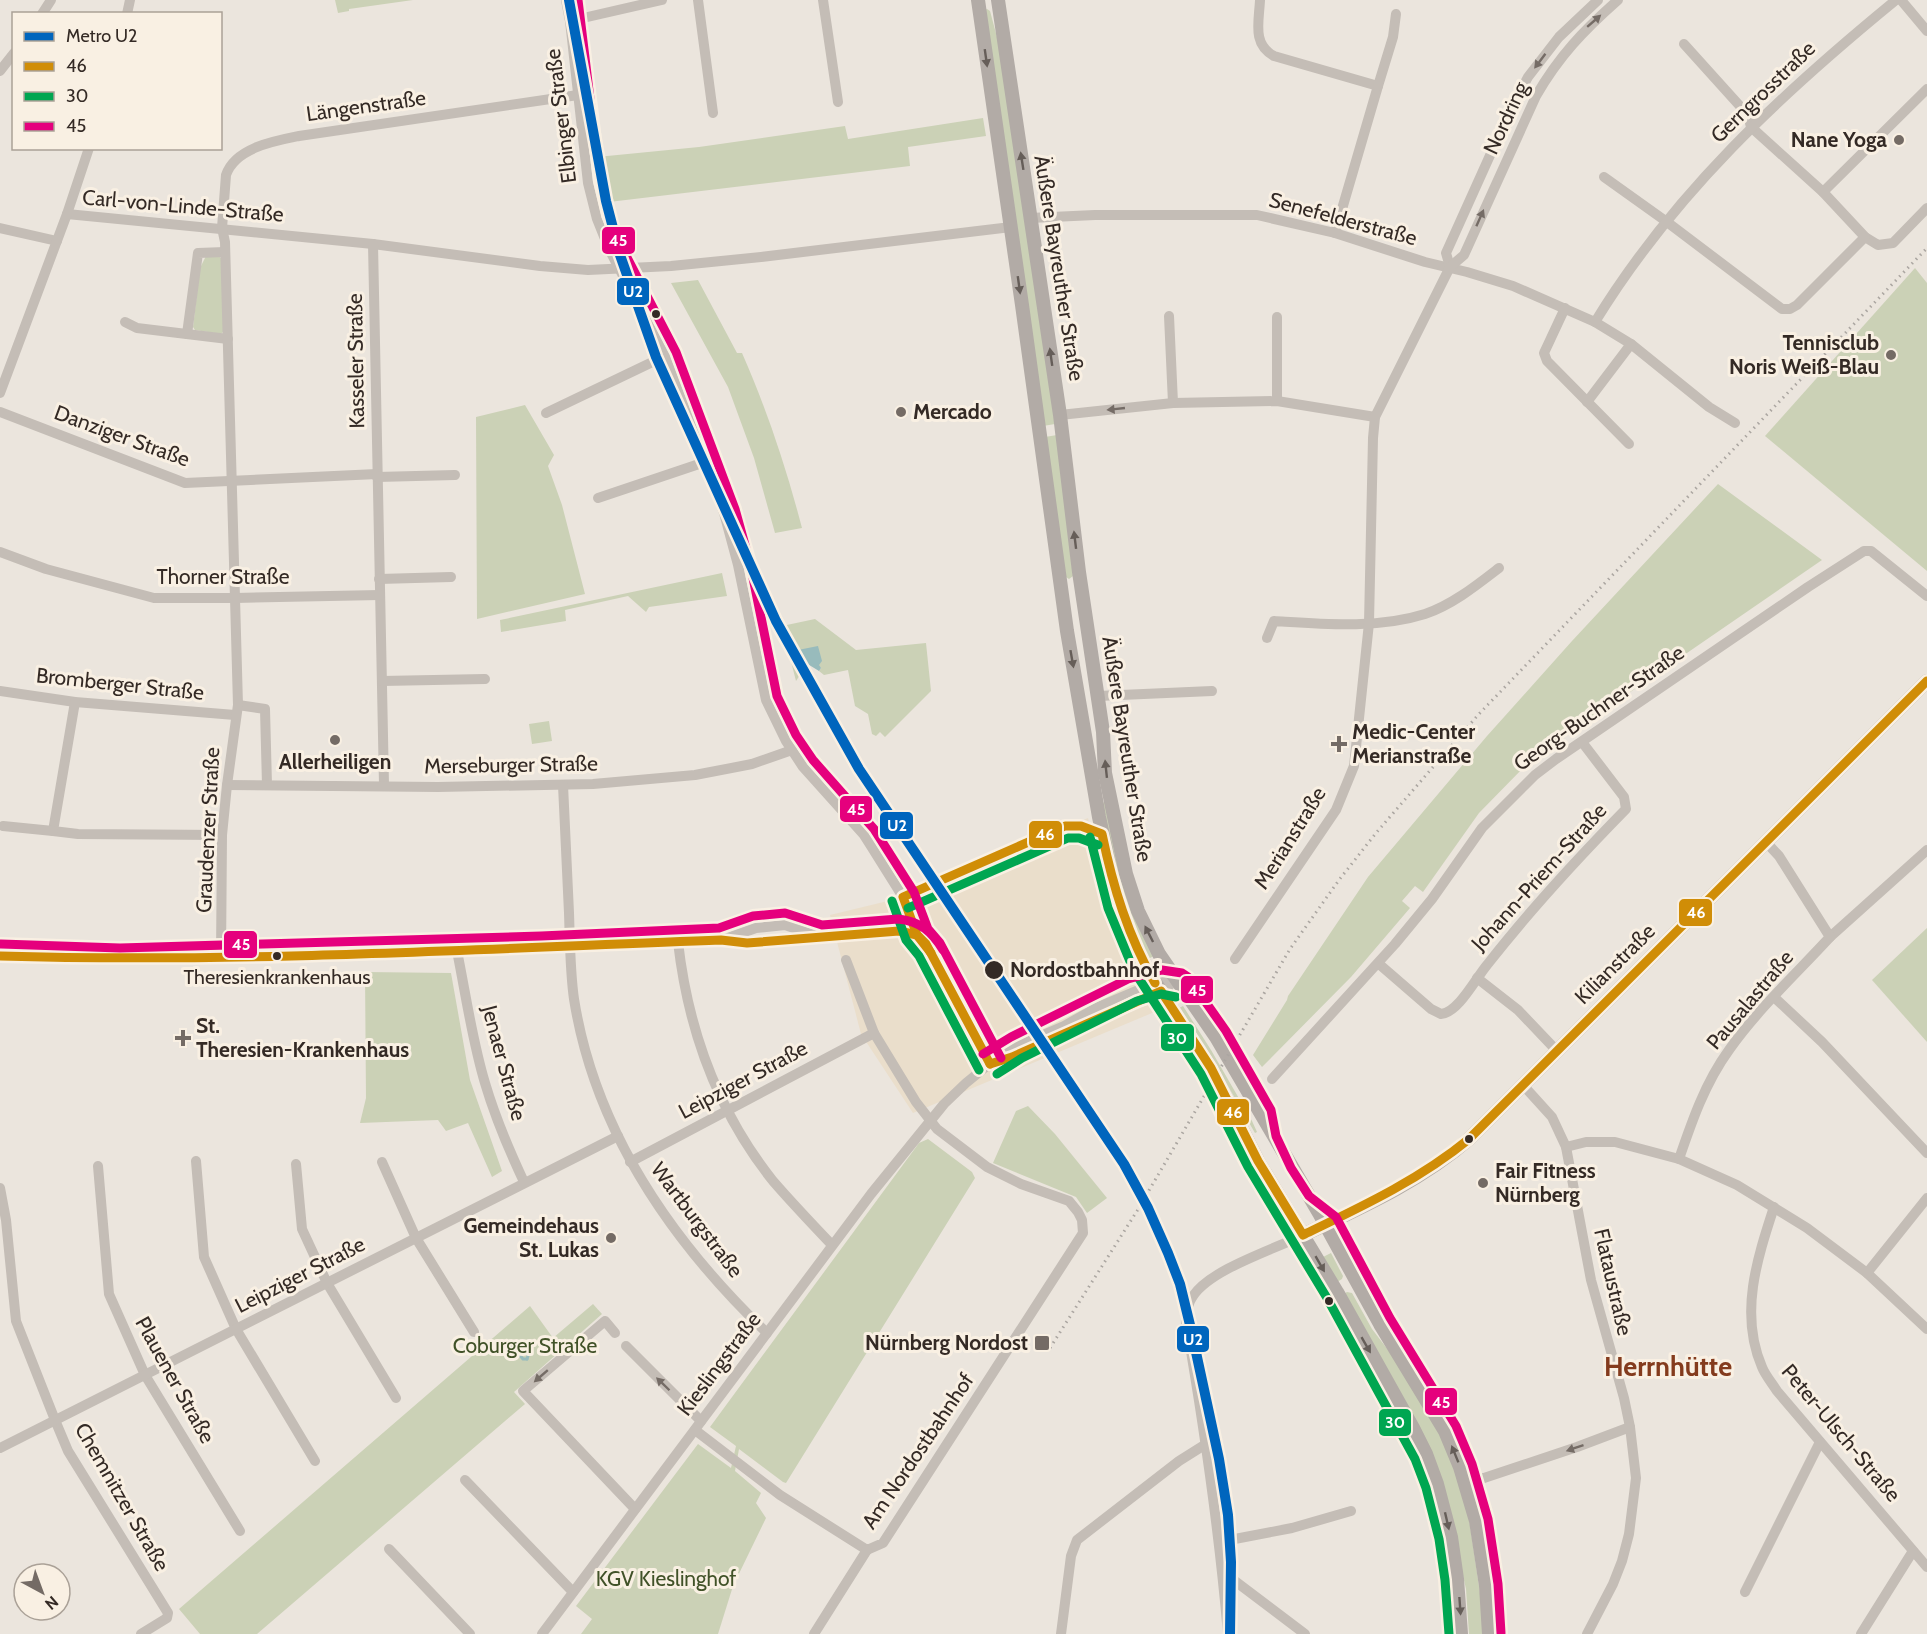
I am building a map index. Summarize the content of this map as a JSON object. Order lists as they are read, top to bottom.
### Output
{
  "streets": {
    "main road": ["Äußere Bayreuther Straße", "Kilianstraße"],
    "street": [
      "Gerngrosstraße",
      "Längenstraße",
      "Elbinger Straße",
      "Nordring",
      "Carl-von-Linde-Straße",
      "Senefelderstraße",
      "Kasseler Straße",
      "Danziger Straße",
      "Thorner Straße",
      "Bromberger Straße",
      "Georg-Buchner-Straße",
      "Merseburger Straße",
      "Graudenzer Straße",
      "Merianstraße",
      "Johann-Priem-Straße",
      "Pausalastraße",
      "Jenaer Straße",
      "Leipziger Straße",
      "Wartburgstraße",
      "Flataustraße",
      "Kieslingstraße",
      "Plauener Straße",
      "Peter-Ulsch-Straße",
      "Am Nordostbahnhof",
      "Chemnitzer Straße"
    ]
  },
  "crossings": [
    ["Gerngrosstraße", "Senefelderstraße"],
    ["Längenstraße", "Elbinger Straße"],
    ["Längenstraße", "Carl-von-Linde-Straße"],
    ["Längenstraße", "Graudenzer Straße"],
    ["Elbinger Straße", "Carl-von-Linde-Straße"],
    ["Elbinger Straße", "Merseburger Straße"],
    ["Elbinger Straße", "Kieslingstraße"],
    ["Nordring", "Senefelderstraße"],
    ["Nordring", "Merianstraße"],
    ["Carl-von-Linde-Straße", "Äußere Bayreuther Straße"],
    ["Carl-von-Linde-Straße", "Kasseler Straße"],
    ["Senefelderstraße", "Äußere Bayreuther Straße"],
    ["Äußere Bayreuther Straße", "Kilianstraße"],
    ["Äußere Bayreuther Straße", "Kieslingstraße"],
    ["Kasseler Straße", "Danziger Straße"],
    ["Kasseler Straße", "Thorner Straße"],
    ["Kasseler Straße", "Merseburger Straße"],
    ["Danziger Straße", "Graudenzer Straße"],
    ["Thorner Straße", "Graudenzer Straße"],
    ["Bromberger Straße", "Graudenzer Straße"],
    ["Georg-Buchner-Straße", "Johann-Priem-Straße"],
    ["Merseburger Straße", "Graudenzer Straße"],
    ["Merseburger Straße", "Wartburgstraße"],
    ["Kilianstraße", "Flataustraße"],
    ["Jenaer Straße", "Leipziger Straße"],
    ["Leipziger Straße", "Wartburgstraße"],
    ["Leipziger Straße", "Plauener Straße"],
    ["Leipziger Straße", "Chemnitzer Straße"],
    ["Wartburgstraße", "Kieslingstraße"],
    ["Kieslingstraße", "Am Nordostbahnhof"]
  ],
  "districts": ["Herrnhütte"],
  "parks": ["Coburger Straße", "KGV Kieslinghof"],
  "places": {
    "other": [
      "Nane Yoga",
      "Tennisclub Noris Weiß-Blau",
      "Mercado",
      "Allerheiligen",
      "Theresienkrankenhaus",
      "Nordostbahnhof",
      "Fair Fitness Nürnberg",
      "Gemeindehaus St. Lukas"
    ],
    "health": ["Medic-Center Merianstraße", "St. Theresien-Krankenhaus"],
    "transit": ["Nürnberg Nordost"]
  },
  "lines": [
    "metro line U2",
    "transit line 45",
    "transit line 46",
    "transit line 30"
  ],
  "legend": [
    "Metro U2",
    "46",
    "30",
    "45"
  ],
  "north": "bottom right"
}
